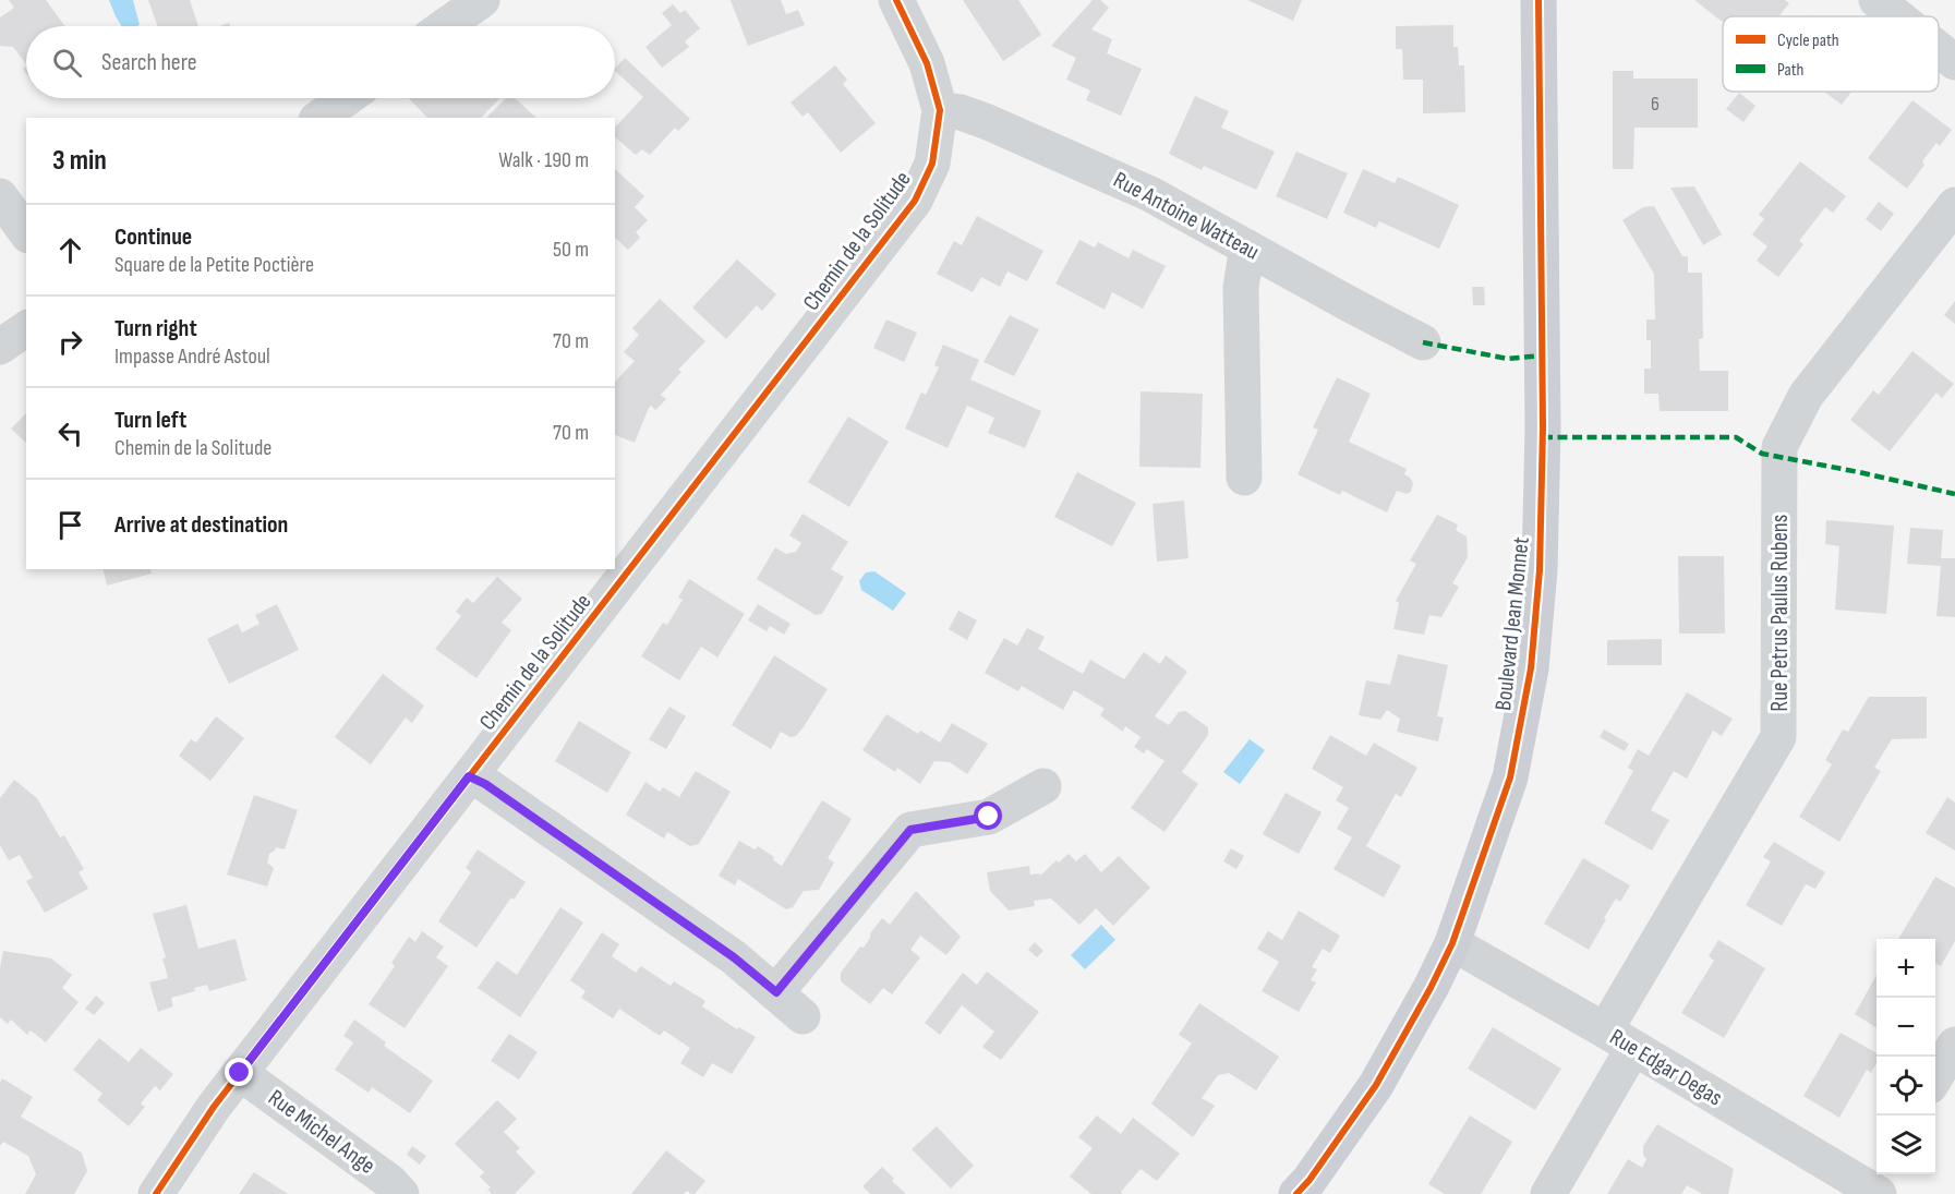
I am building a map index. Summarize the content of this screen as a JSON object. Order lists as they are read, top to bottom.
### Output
{
  "streets": {
    "main road": ["Boulevard Jean Monnet"],
    "street": [
      "Rue Antoine Watteau",
      "Chemin de la Solitude",
      "Rue Petrus Paulus Rubens",
      "Rue Edgar Degas",
      "Rue Michel Ange"
    ]
  },
  "crossings": [
    ["Rue Antoine Watteau", "Chemin de la Solitude"],
    ["Chemin de la Solitude", "Rue Michel Ange"],
    ["Rue Petrus Paulus Rubens", "Rue Edgar Degas"],
    ["Boulevard Jean Monnet", "Rue Edgar Degas"]
  ],
  "house_numbers": ["6"],
  "legend": ["Cycle path", "Path"],
  "page": {
    "search": "Search here",
    "heading": ["3 min", "Walk · 190 m"],
    "list": [
      ["Continue", "Square de la Petite Poctière", "50 m"],
      ["Turn right", "Impasse André Astoul", "70 m"],
      ["Turn left", "Chemin de la Solitude", "70 m"],
      "Arrive at destination"
    ],
    "map_buttons": ["+", "−"]
  }
}
